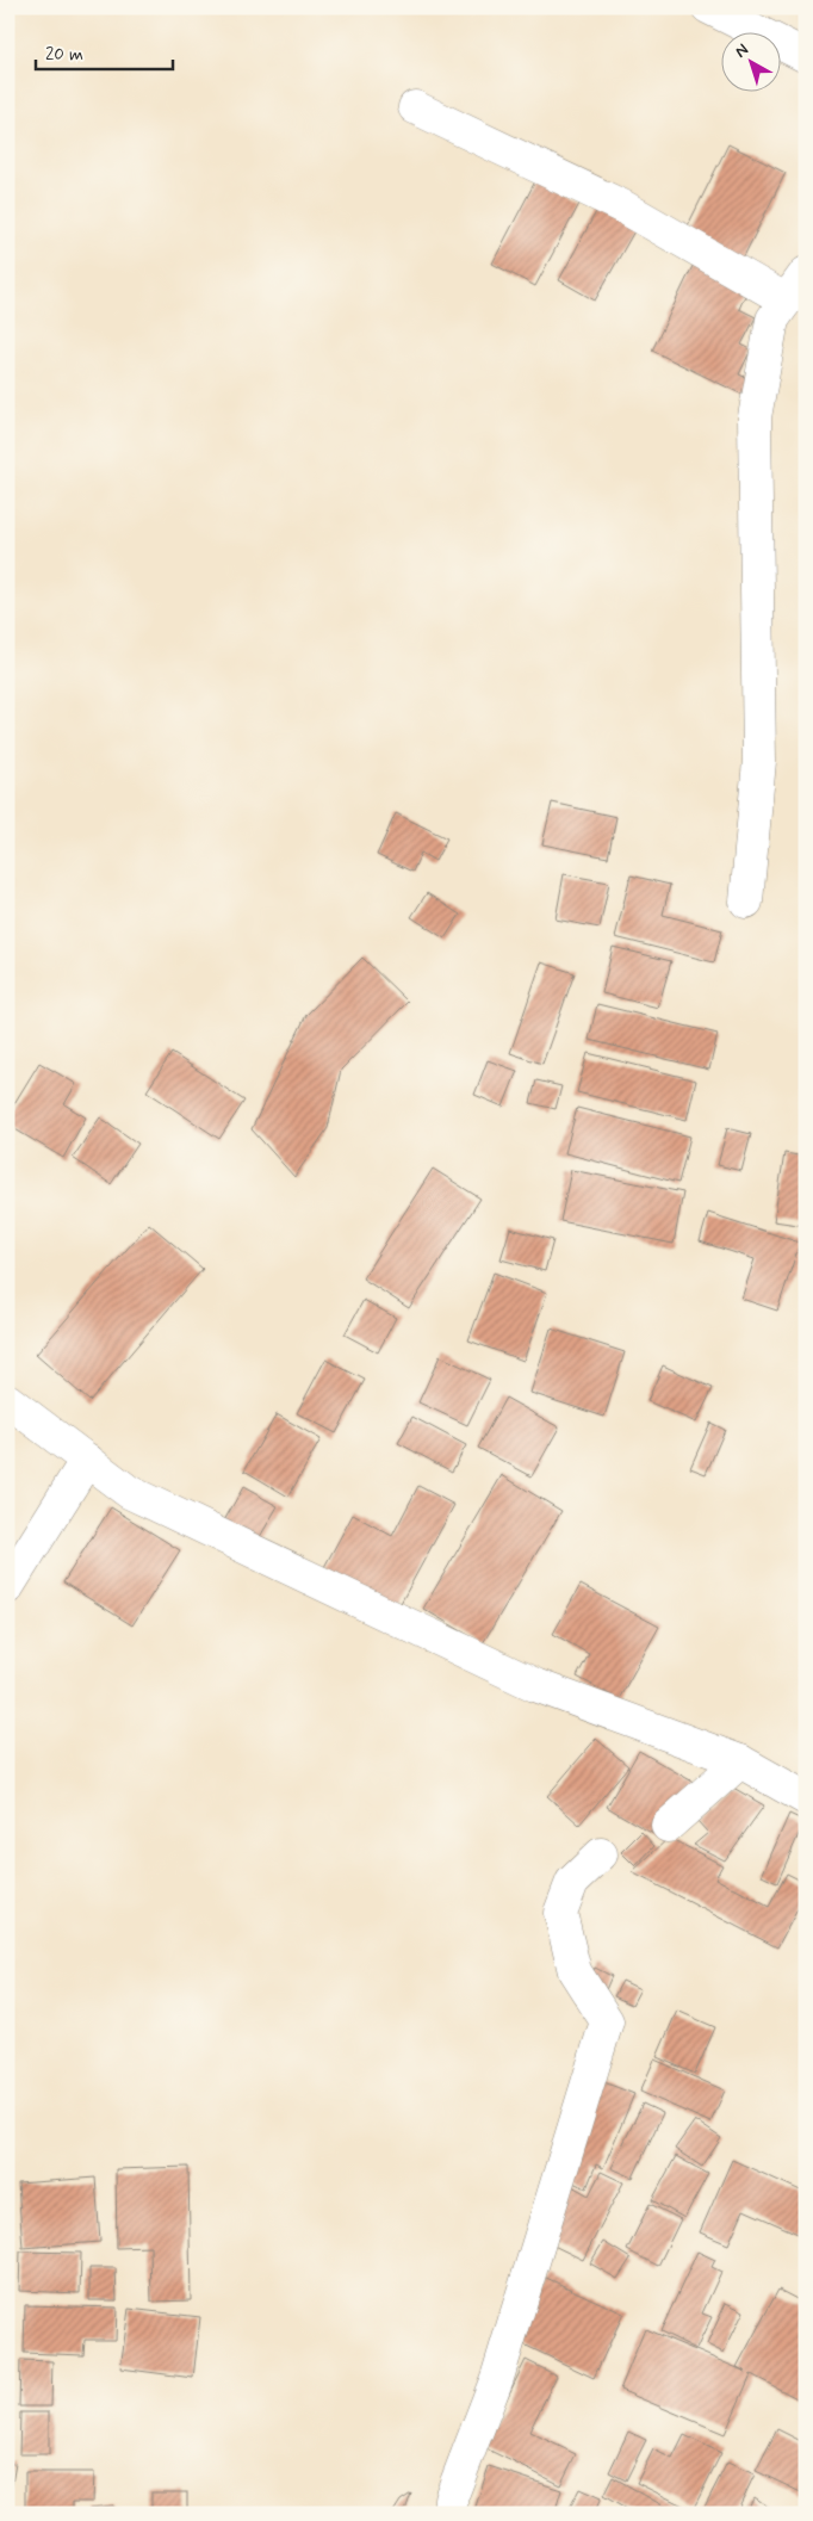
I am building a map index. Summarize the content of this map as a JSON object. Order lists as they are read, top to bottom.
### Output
{
  "scale_bar": "20 m",
  "north": "top left"
}
